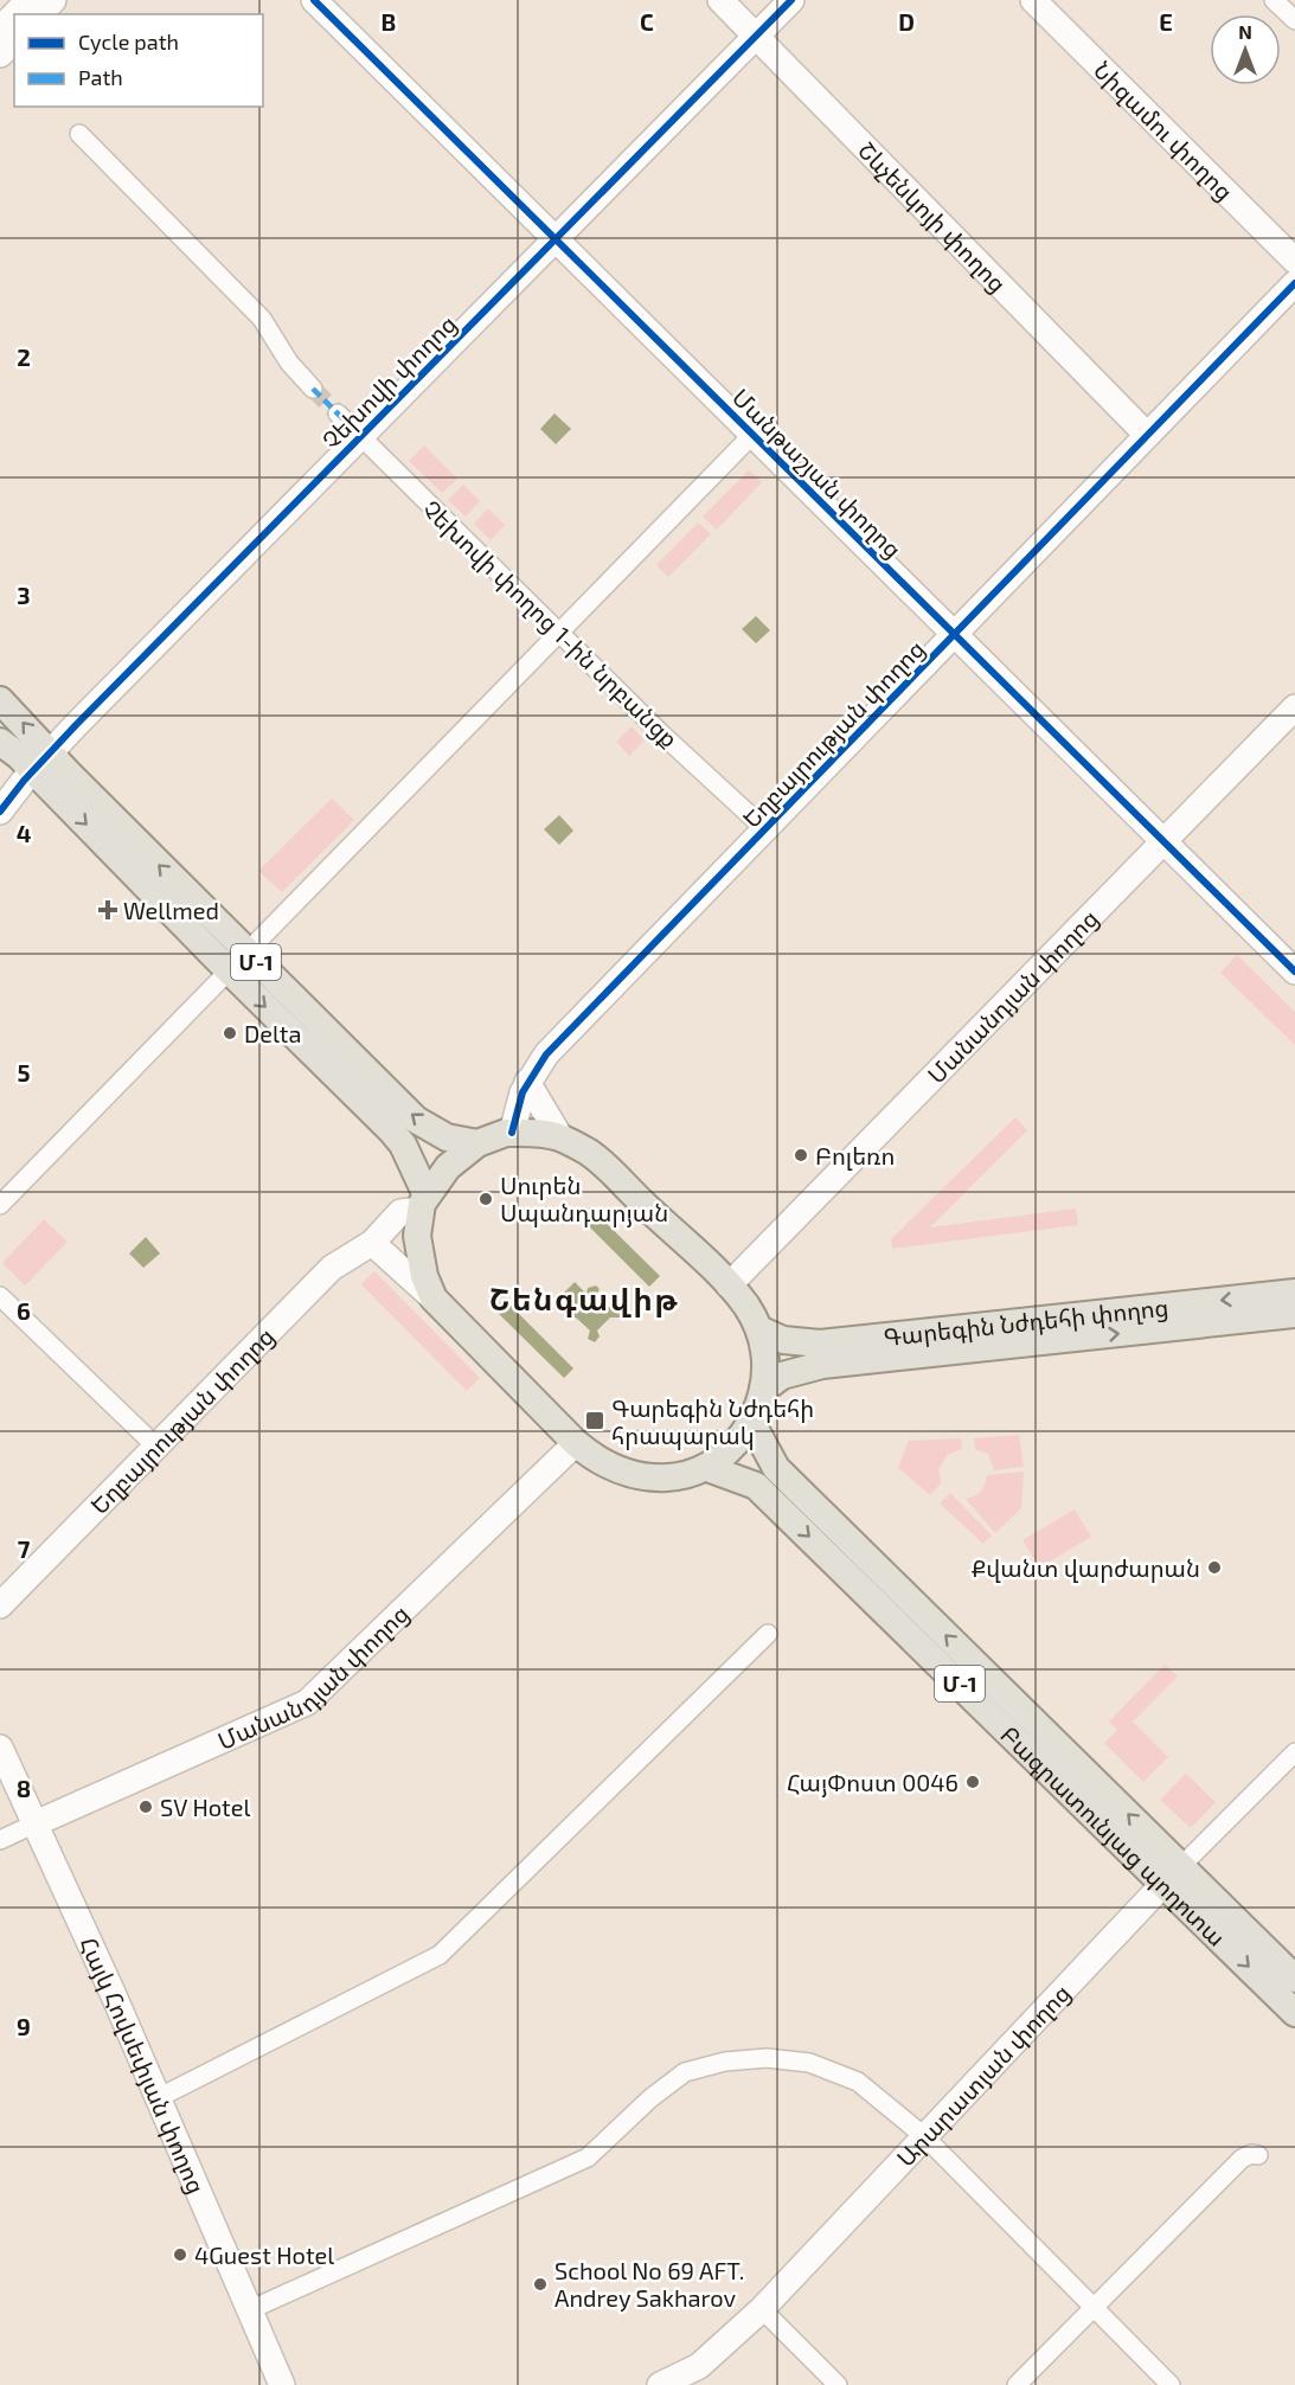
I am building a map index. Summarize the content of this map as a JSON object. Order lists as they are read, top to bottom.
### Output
{
  "streets": {
    "main road": ["Մ-1", "Գարեգին Նժդեհի փողոց", "Բագրատունյաց պողոտա"],
    "street": [
      "Նիզամու փողոց",
      "Շևչենկոյի փողոց",
      "Չեխովի փողոց",
      "Մանթաշյան փողոց",
      "Չեխովի փողոց 1-ին նրբանցք",
      "Եղբայրության փողոց",
      "Մանանդյան փողոց",
      "Հայկ Հովսեփյան փողոց",
      "Արարատյան փողոց"
    ]
  },
  "crossings": [
    ["Շևչենկոյի փողոց", "Չեխովի փողոց"],
    ["Շևչենկոյի փողոց", "Եղբայրության փողոց"],
    ["Չեխովի փողոց", "Մանթաշյան փողոց"],
    ["Չեխովի փողոց", "Չեխովի փողոց 1-ին նրբանցք"],
    ["Չեխովի փողոց", "Մ-1"],
    ["Մանթաշյան փողոց", "Եղբայրության փողոց"],
    ["Մանթաշյան փողոց", "Մանանդյան փողոց"],
    ["Չեխովի փողոց 1-ին նրբանցք", "Եղբայրության փողոց"],
    ["Եղբայրության փողոց", "Մ-1"],
    ["Մանանդյան փողոց", "Հայկ Հովսեփյան փողոց"],
    ["Բագրատունյաց պողոտա", "Արարատյան փողոց"]
  ],
  "districts": ["Շենգավիթ"],
  "places": {
    "health": ["Wellmed"],
    "other": [
      "Delta",
      "Բոլեռո",
      "Սուրեն Սպանդարյան",
      "Քվանտ վարժարան",
      "ՀայՓոստ 0046",
      "SV Hotel",
      "4Guest Hotel",
      "School No 69 AFT. Andrey Sakharov"
    ],
    "transit": ["Գարեգին Նժդեհի հրապարակ"]
  },
  "legend": ["Cycle path", "Path"],
  "north": "top",
  "grid": {
    "columns": [
      "B",
      "C",
      "D",
      "E"
    ],
    "rows": [
      "2",
      "3",
      "4",
      "5",
      "6",
      "7",
      "8",
      "9"
    ]
  }
}
